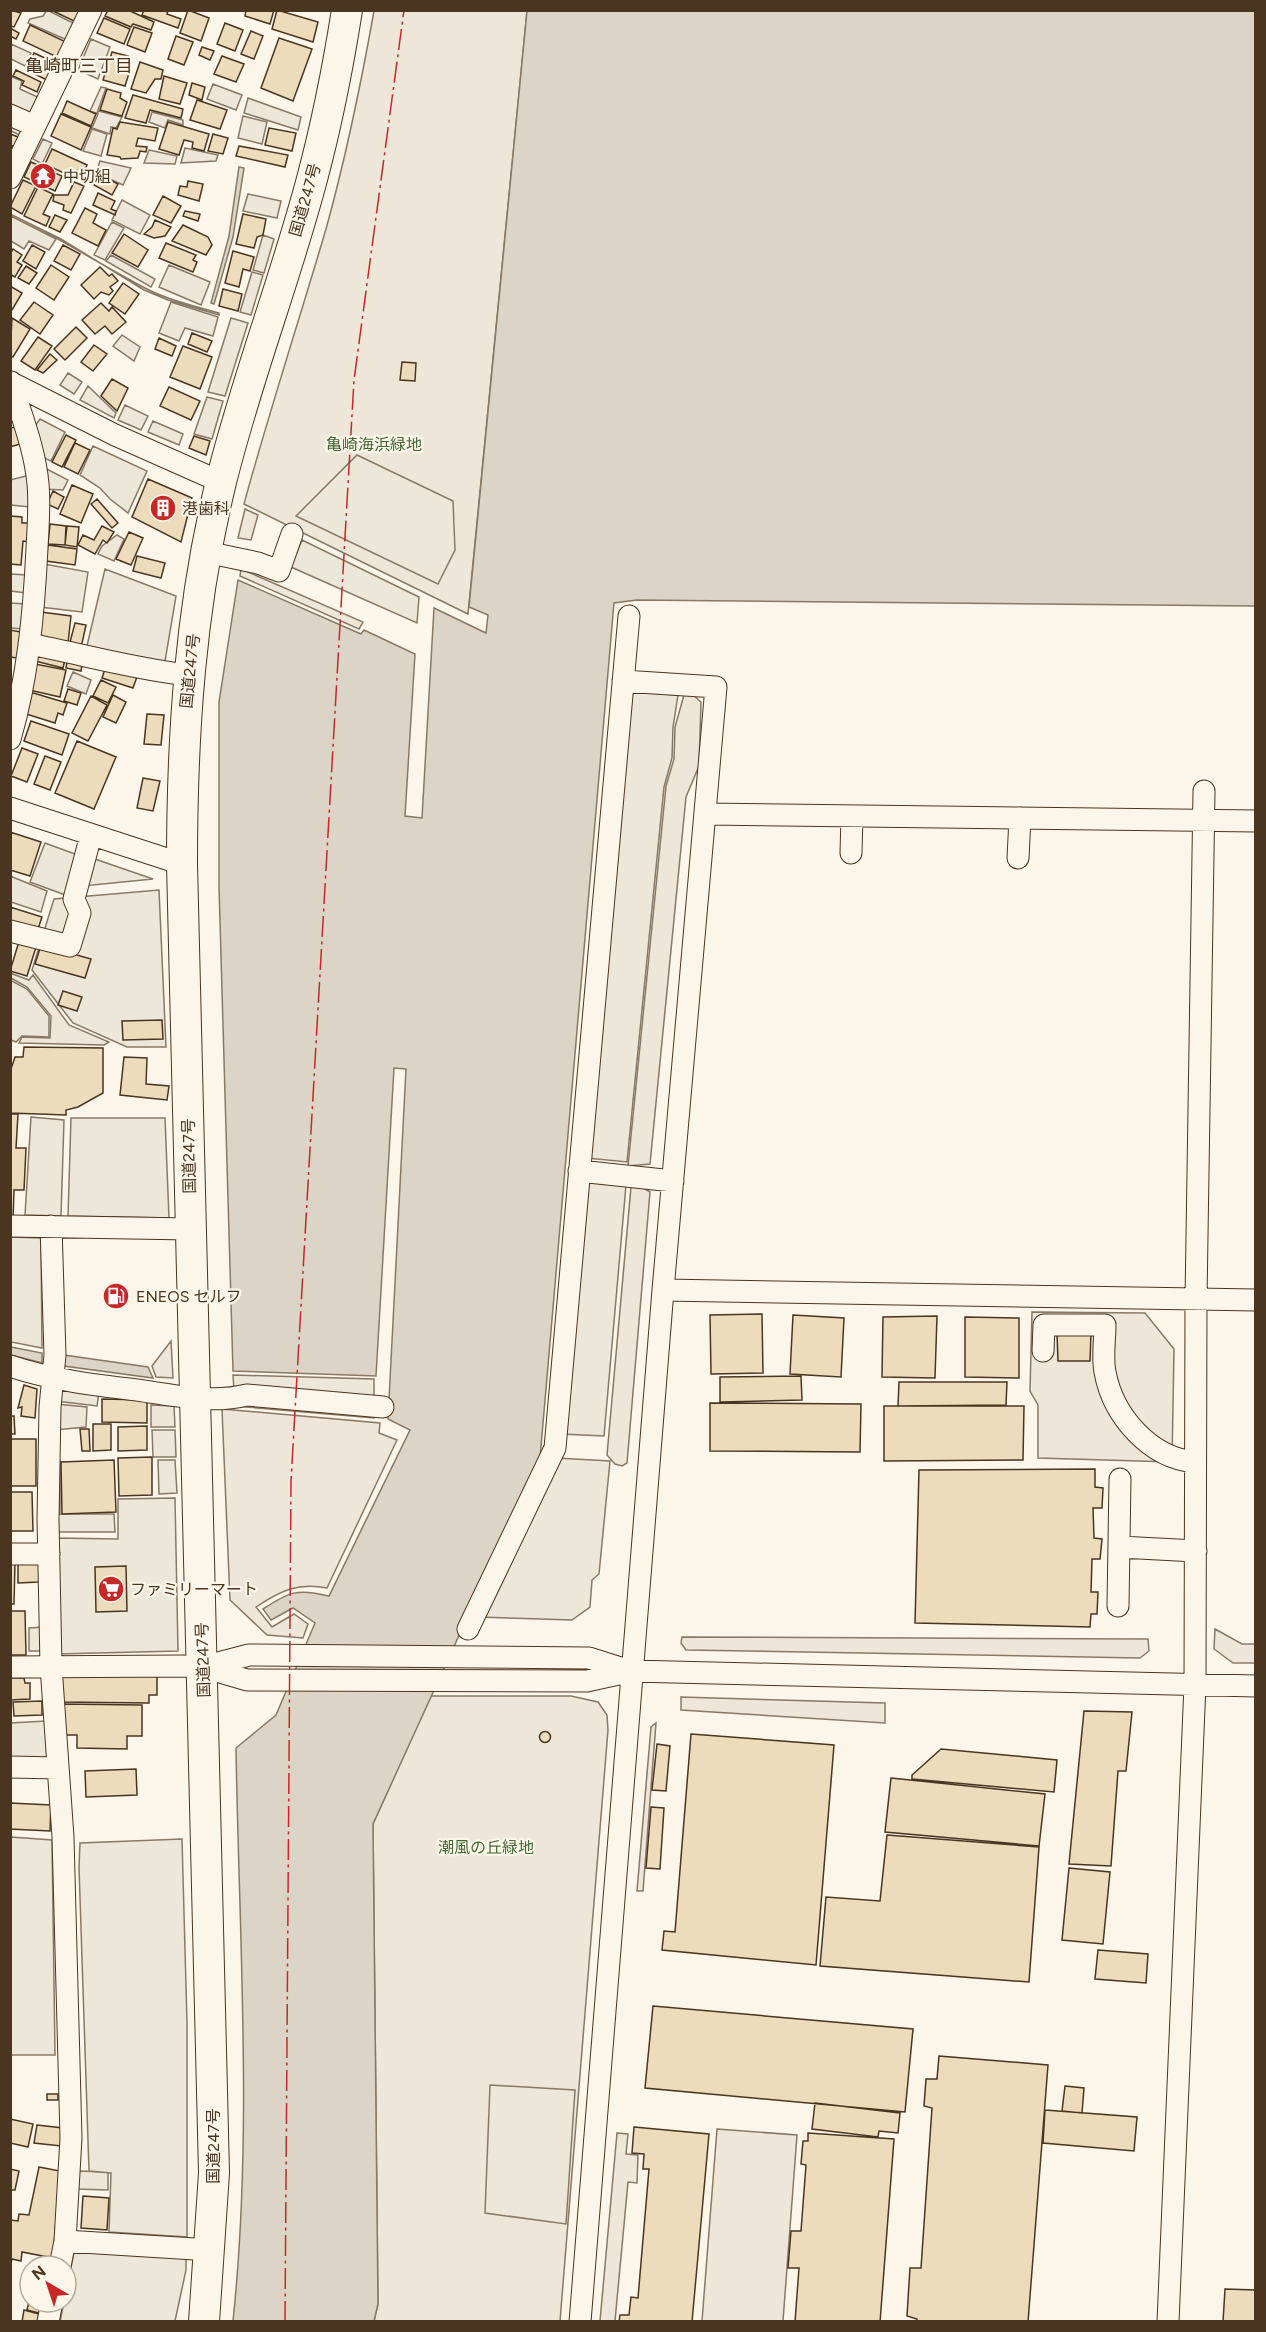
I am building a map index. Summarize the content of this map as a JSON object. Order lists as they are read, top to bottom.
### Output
{
  "streets": {
    "highway": ["国道247号"]
  },
  "districts": ["亀崎町三丁目"],
  "parks": ["亀崎海浜緑地", "潮風の丘緑地"],
  "places": {
    "temple": ["中切組"],
    "building": ["港歯科"],
    "fuel station": ["ENEOS セルフ"],
    "supermarket": ["ファミリーマート"]
  },
  "north": "top left"
}
